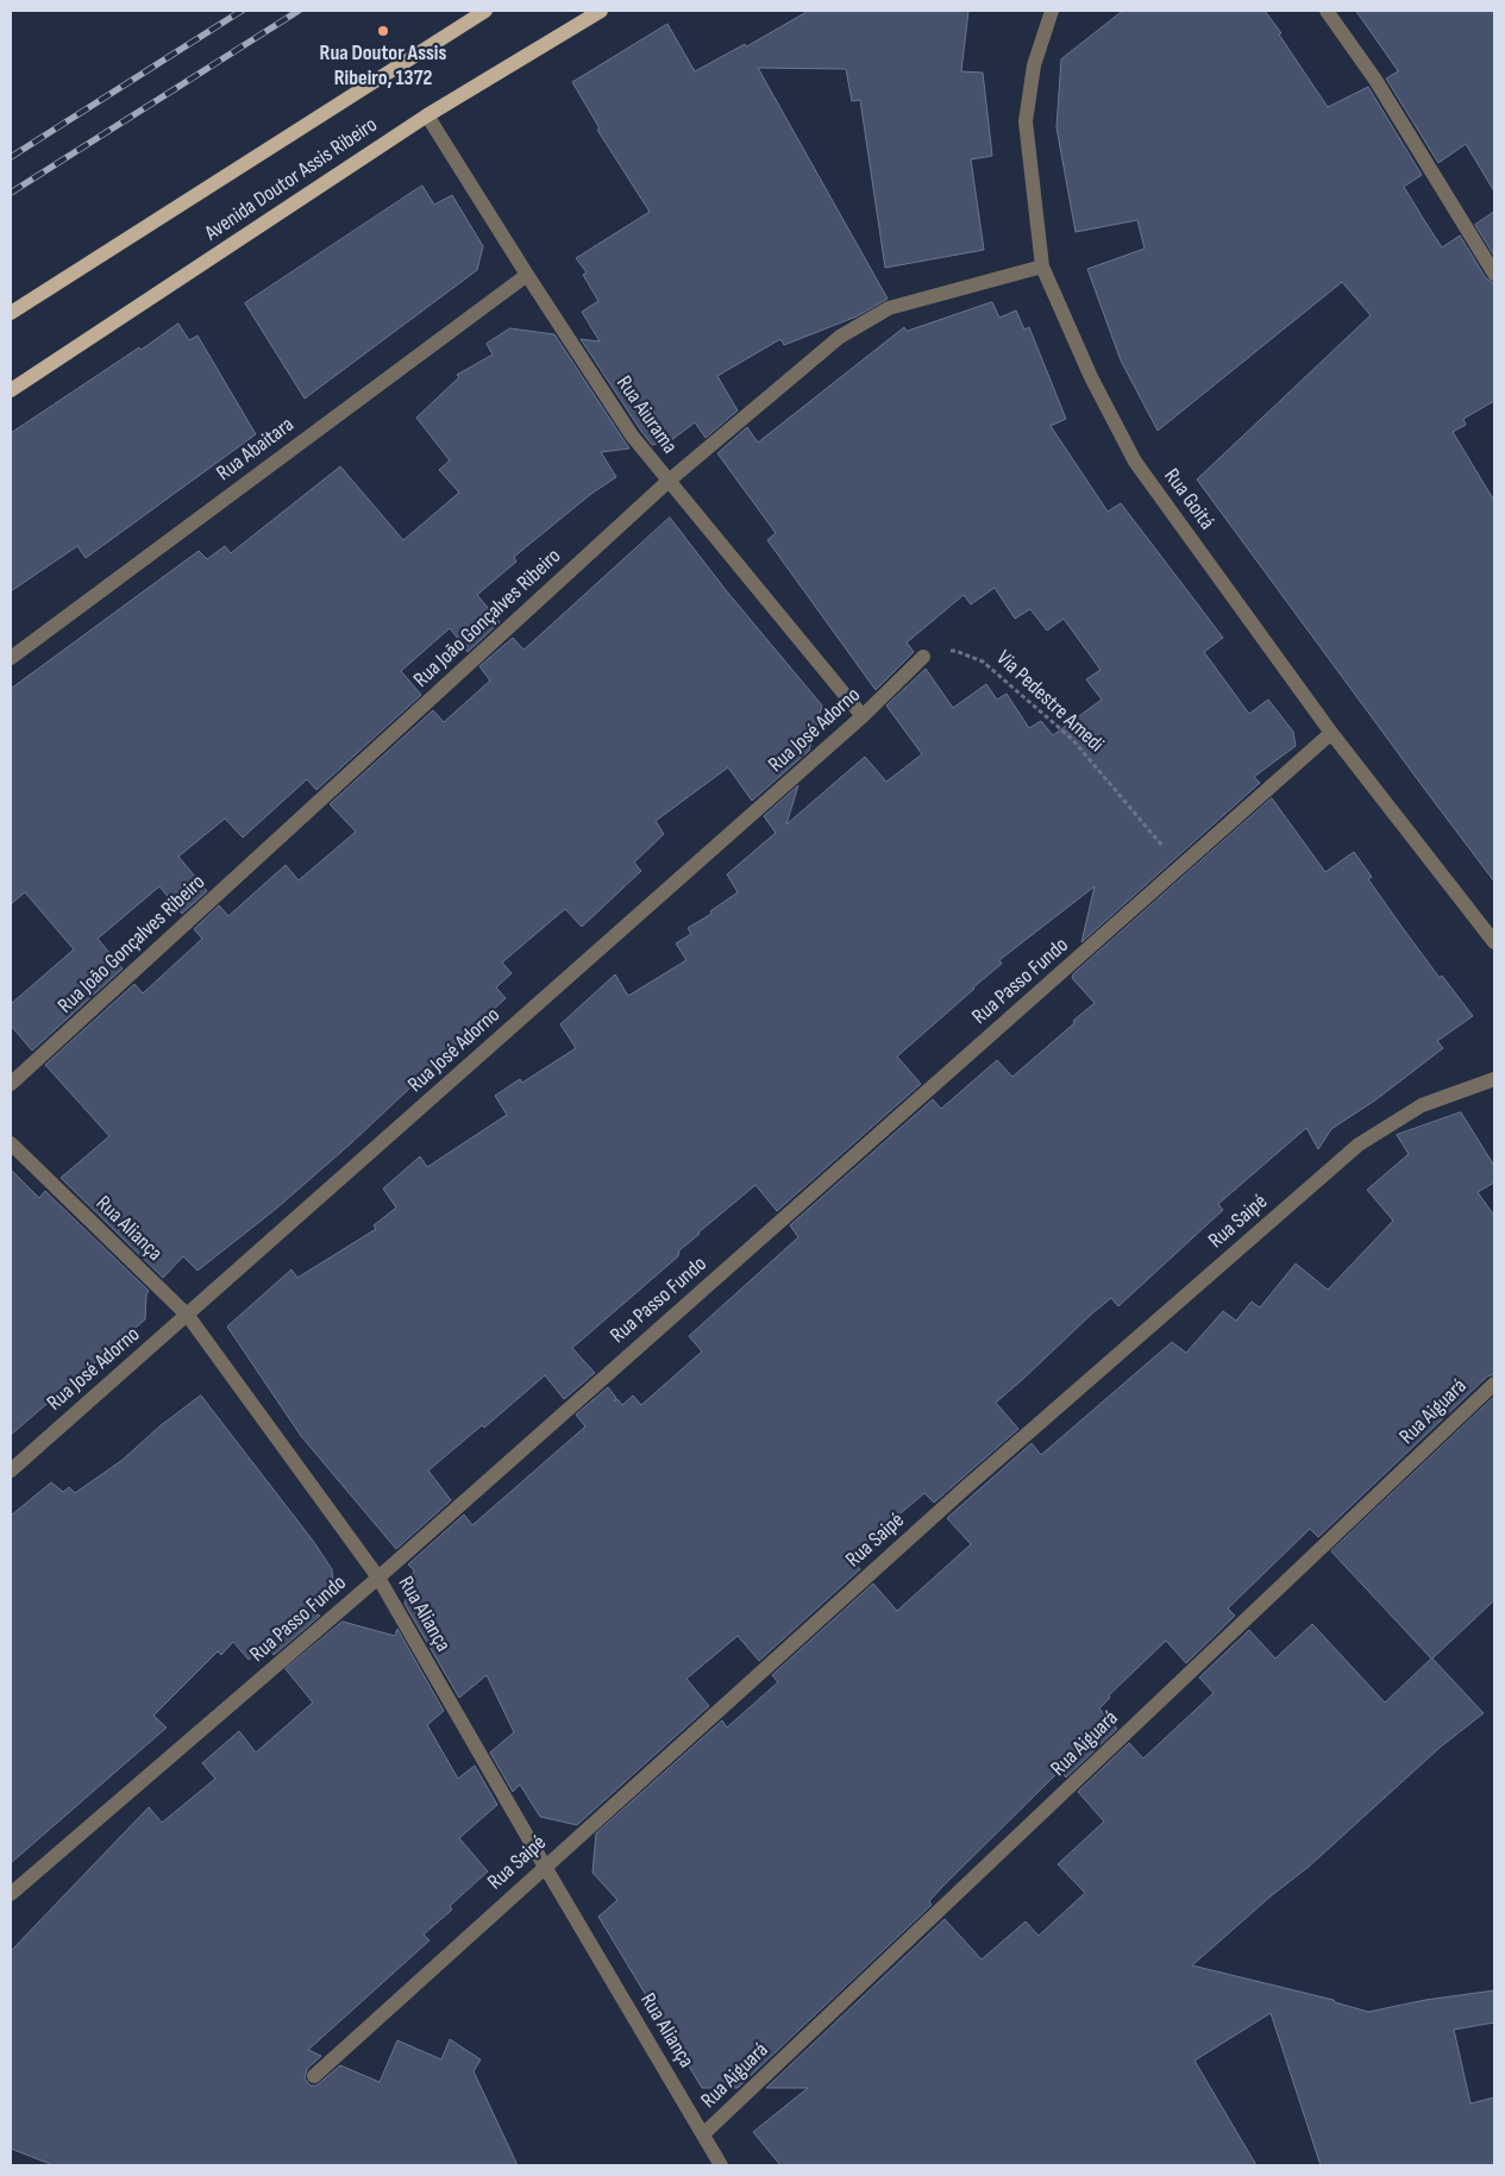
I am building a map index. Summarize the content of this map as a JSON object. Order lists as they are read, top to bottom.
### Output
{
  "streets": {
    "main road": ["Avenida Doutor Assis Ribeiro"],
    "street": [
      "Rua Aiurama",
      "Rua Abaitara",
      "Rua Goitá",
      "Rua João Gonçalves Ribeiro",
      "Rua José Adorno",
      "Rua Passo Fundo",
      "Rua Saipé",
      "Rua Aliança",
      "Rua Aiguará"
    ],
    "path": ["Via Pedestre Amedi"]
  },
  "crossings": [
    ["Avenida Doutor Assis Ribeiro", "Rua Aiurama"],
    ["Rua Aiurama", "Rua Abaitara"],
    ["Rua Aiurama", "Rua João Gonçalves Ribeiro"],
    ["Rua Aiurama", "Rua José Adorno"],
    ["Rua Goitá", "Rua João Gonçalves Ribeiro"],
    ["Rua Goitá", "Rua Passo Fundo"],
    ["Via Pedestre Amedi", "Rua José Adorno"],
    ["Via Pedestre Amedi", "Rua Passo Fundo"],
    ["Rua José Adorno", "Rua Aliança"],
    ["Rua Passo Fundo", "Rua Aliança"],
    ["Rua Saipé", "Rua Aliança"],
    ["Rua Aliança", "Rua Aiguará"]
  ],
  "places": ["Rua Doutor Assis Ribeiro, 1372"]
}
